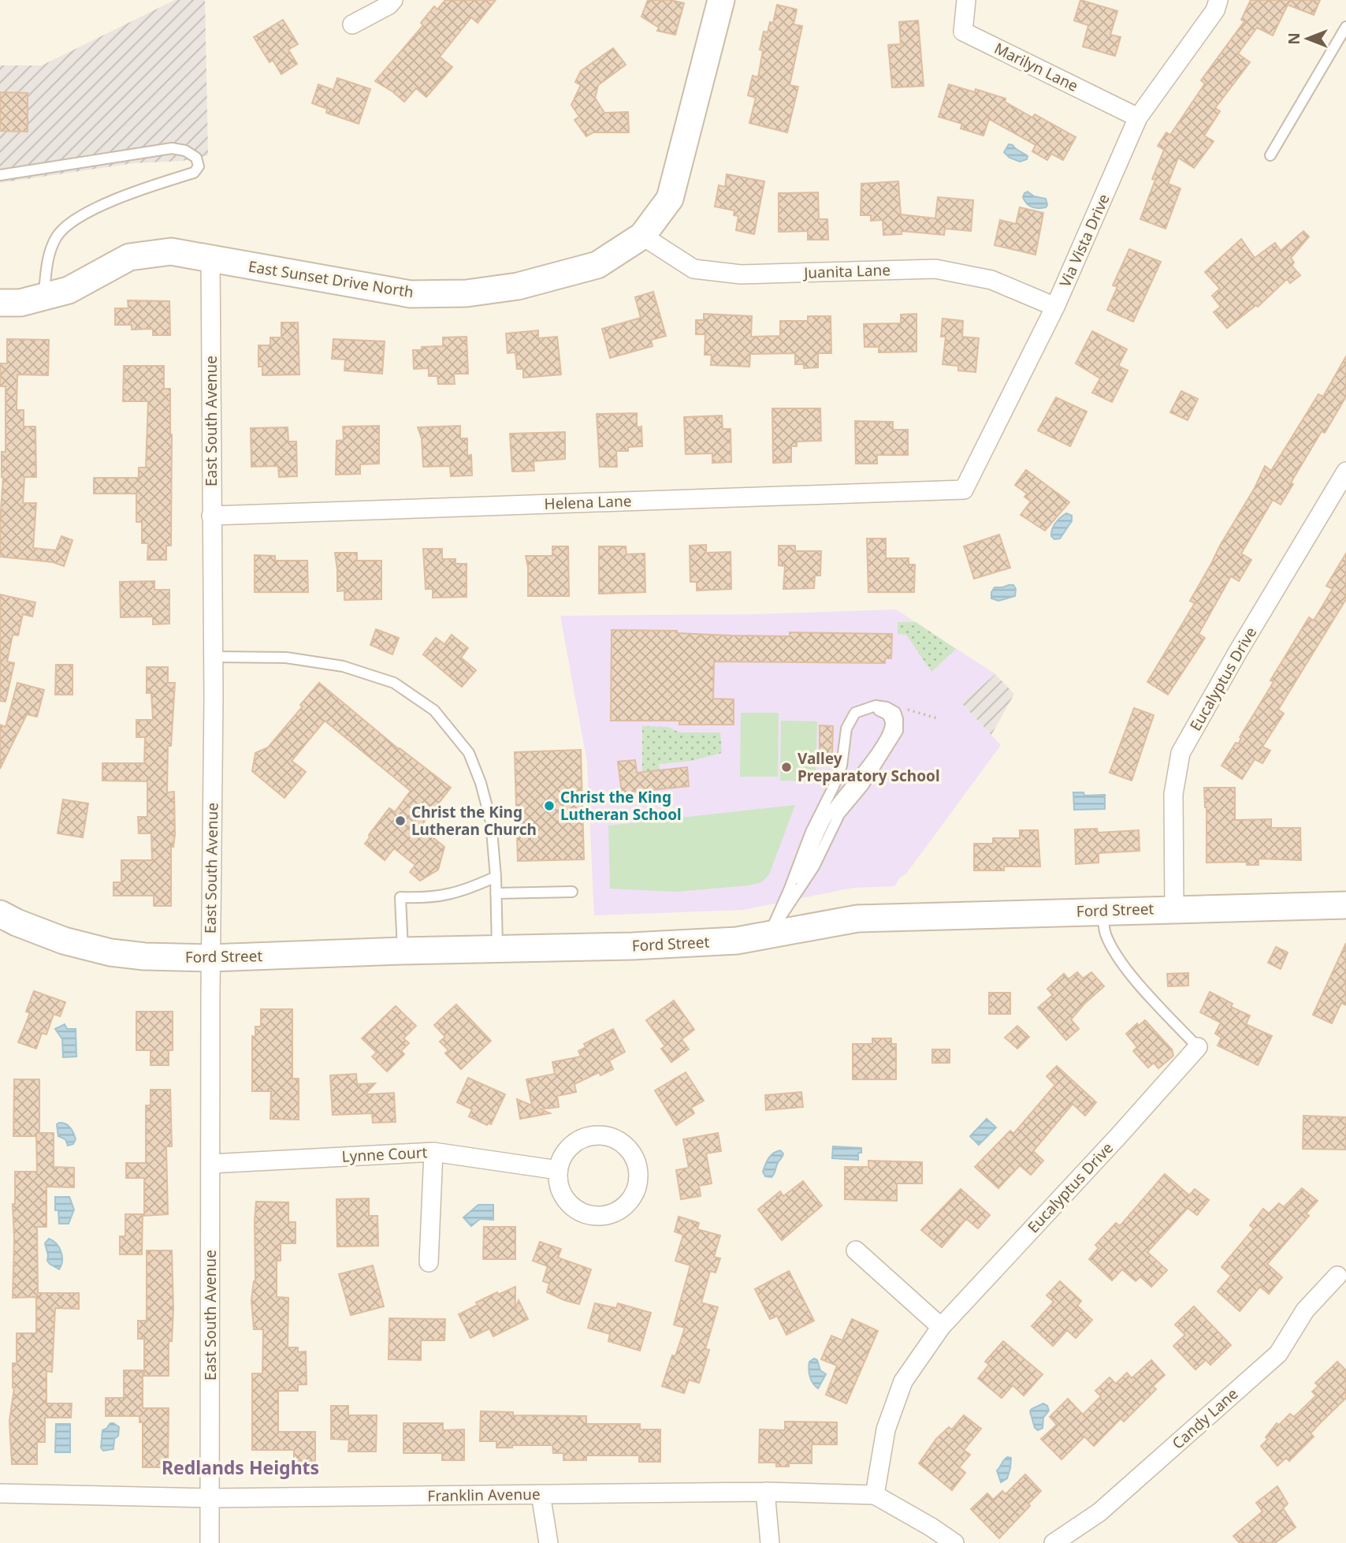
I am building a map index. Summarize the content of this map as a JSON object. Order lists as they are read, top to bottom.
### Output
{
  "streets": {
    "street": [
      "Marilyn Lane",
      "Via Vista Drive",
      "Juanita Lane",
      "East Sunset Drive North",
      "East South Avenue",
      "Helena Lane",
      "Eucalyptus Drive",
      "Ford Street",
      "Lynne Court",
      "Candy Lane",
      "Franklin Avenue"
    ]
  },
  "crossings": [
    ["Marilyn Lane", "Via Vista Drive"],
    ["Via Vista Drive", "Juanita Lane"],
    ["Via Vista Drive", "Helena Lane"],
    ["Juanita Lane", "East Sunset Drive North"],
    ["East Sunset Drive North", "East South Avenue"],
    ["East South Avenue", "Helena Lane"],
    ["East South Avenue", "Ford Street"],
    ["East South Avenue", "Lynne Court"],
    ["East South Avenue", "Franklin Avenue"],
    ["Eucalyptus Drive", "Ford Street"],
    ["Eucalyptus Drive", "Franklin Avenue"]
  ],
  "districts": ["Redlands Heights"],
  "places": ["Valley Preparatory School", "Christ the King Lutheran School", "Christ the King Lutheran Church"],
  "north": "left"
}
